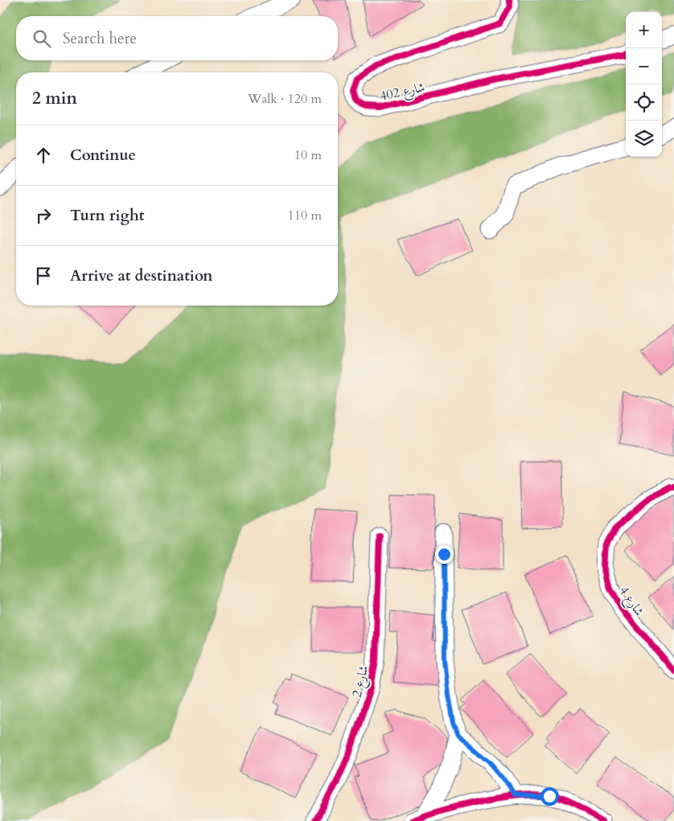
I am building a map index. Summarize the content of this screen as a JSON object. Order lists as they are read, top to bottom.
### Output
{
  "streets": {
    "street": ["شارع 402", "شارع 4", "شارع 2"]
  },
  "page": {
    "map_buttons": ["+", "−"],
    "search": "Search here",
    "heading": ["2 min", "Walk · 120 m"],
    "list": [
      ["Continue", "10 m"],
      ["Turn right", "110 m"],
      "Arrive at destination"
    ]
  }
}
